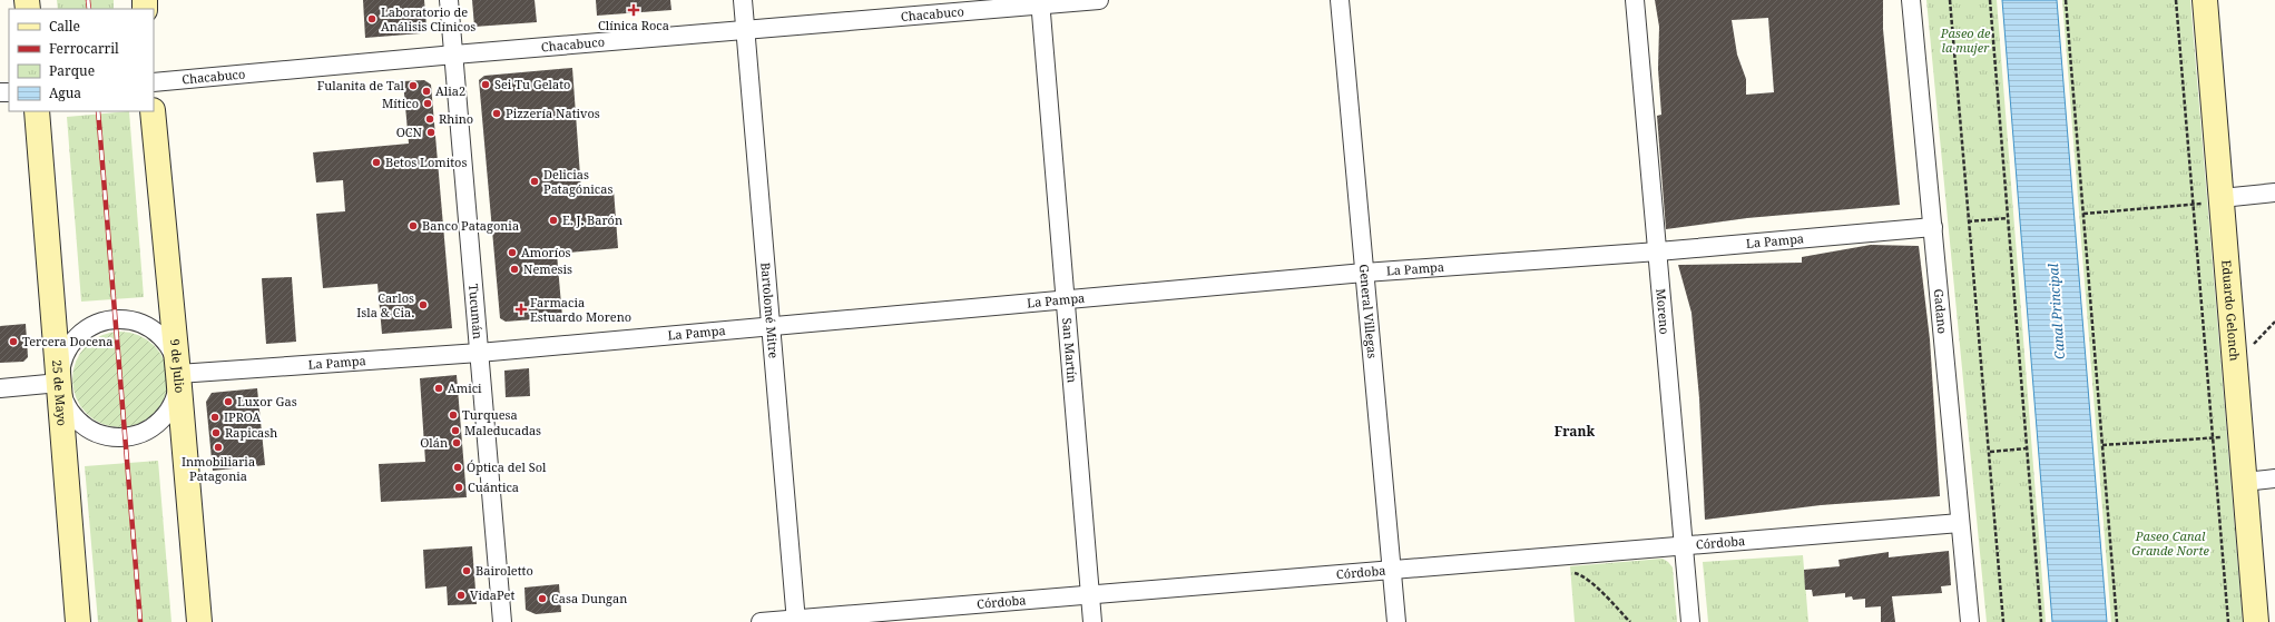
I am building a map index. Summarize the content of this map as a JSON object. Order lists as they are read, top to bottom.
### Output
{
  "streets": {
    "main road": ["Eduardo Gelonch", "9 de Julio", "25 de Mayo"],
    "street": [
      "Chacabuco",
      "La Pampa",
      "Tucumán",
      "Moreno",
      "Gadano",
      "Bartolomé Mitre",
      "General Villegas",
      "San Martín",
      "Córdoba"
    ]
  },
  "crossings": [
    ["Chacabuco", "Tucumán"],
    ["Chacabuco", "Bartolomé Mitre"],
    ["Chacabuco", "San Martín"],
    ["La Pampa", "Tucumán"],
    ["La Pampa", "Moreno"],
    ["La Pampa", "Gadano"],
    ["La Pampa", "Bartolomé Mitre"],
    ["La Pampa", "General Villegas"],
    ["La Pampa", "San Martín"],
    ["La Pampa", "9 de Julio"],
    ["La Pampa", "25 de Mayo"],
    ["Moreno", "Córdoba"],
    ["Gadano", "Córdoba"],
    ["Bartolomé Mitre", "Córdoba"],
    ["General Villegas", "Córdoba"],
    ["San Martín", "Córdoba"],
    ["9 de Julio", "25 de Mayo"]
  ],
  "districts": ["Frank"],
  "water": ["Canal Principal"],
  "parks": ["Paseo de la mujer", "Paseo Canal Grande Norte"],
  "places": {
    "health": ["Clínica Roca", "Farmacia Estuardo Moreno"],
    "other": [
      "Laboratorio de Análisis Clínicos",
      "Sei Tu Gelato",
      "Fulanita de Tal",
      "Alia2",
      "Mítico",
      "Pizzería Nativos",
      "Rhino",
      "OCN",
      "Betos Lomitos",
      "Delicias Patagónicas",
      "E. J. Barón",
      "Banco Patagonia",
      "Amoríos",
      "Nemesis",
      "Carlos Isla & Cia.",
      "Tercera Docena",
      "Amici",
      "Luxor Gas",
      "Turquesa",
      "IPROA",
      "Maleducadas",
      "Rapicash",
      "Olán",
      "Inmobiliaria Patagonia",
      "Óptica del Sol",
      "Cuántica",
      "Bairoletto",
      "VidaPet",
      "Casa Dungan"
    ]
  },
  "legend": [
    "Calle",
    "Ferrocarril",
    "Parque",
    "Agua"
  ]
}
